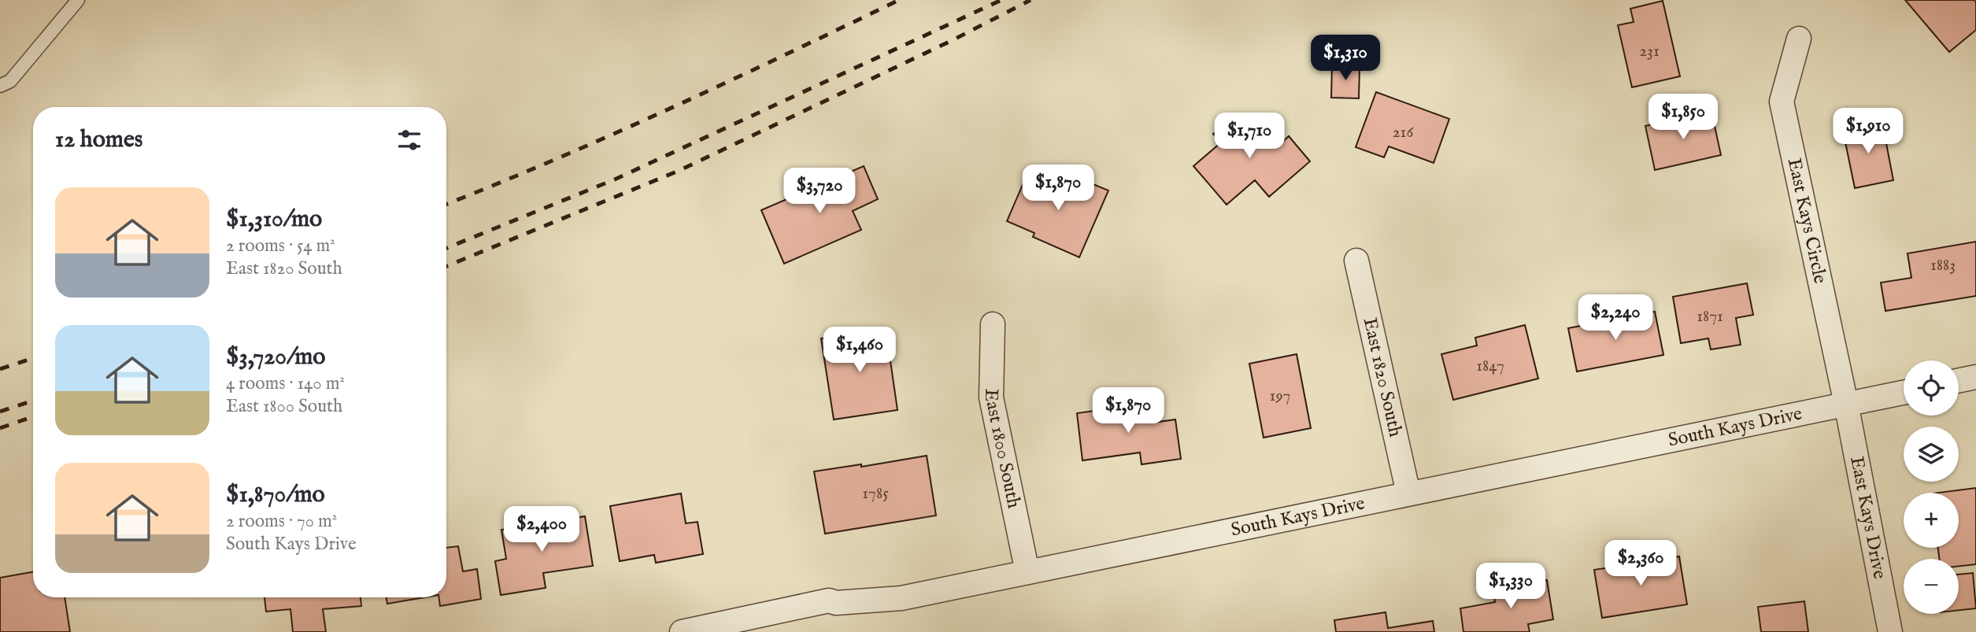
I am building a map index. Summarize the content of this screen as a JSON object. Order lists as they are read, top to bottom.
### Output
{
  "streets": {
    "street": [
      "East Kays Circle",
      "East 1820 South",
      "South Kays Drive",
      "East 1800 South",
      "East Kays Drive"
    ]
  },
  "crossings": [
    ["East Kays Circle", "South Kays Drive"],
    ["East Kays Circle", "East Kays Drive"],
    ["East 1820 South", "South Kays Drive"],
    ["South Kays Drive", "East 1800 South"],
    ["South Kays Drive", "East Kays Drive"]
  ],
  "house_numbers": [
    "231",
    "216",
    "1883",
    "1871",
    "1847",
    "197",
    "1785"
  ],
  "page": {
    "price": [
      "$1,310",
      "$1,850",
      "$1,910",
      "$1,710",
      "$1,870",
      "$3,720",
      "$2,240",
      "$1,460",
      "$1,870",
      "$2,400",
      "$2,360",
      "$1,330"
    ],
    "heading": "12 homes",
    "list": [
      {
        "name": "$1,310/mo",
        "note": "2 rooms · 54 m² · East 1820 South"
      },
      {
        "name": "$3,720/mo",
        "note": "4 rooms · 140 m² · East 1800 South"
      },
      {
        "name": "$1,870/mo",
        "note": "2 rooms · 70 m² · South Kays Drive"
      }
    ],
    "map_buttons": ["+", "−"]
  }
}
